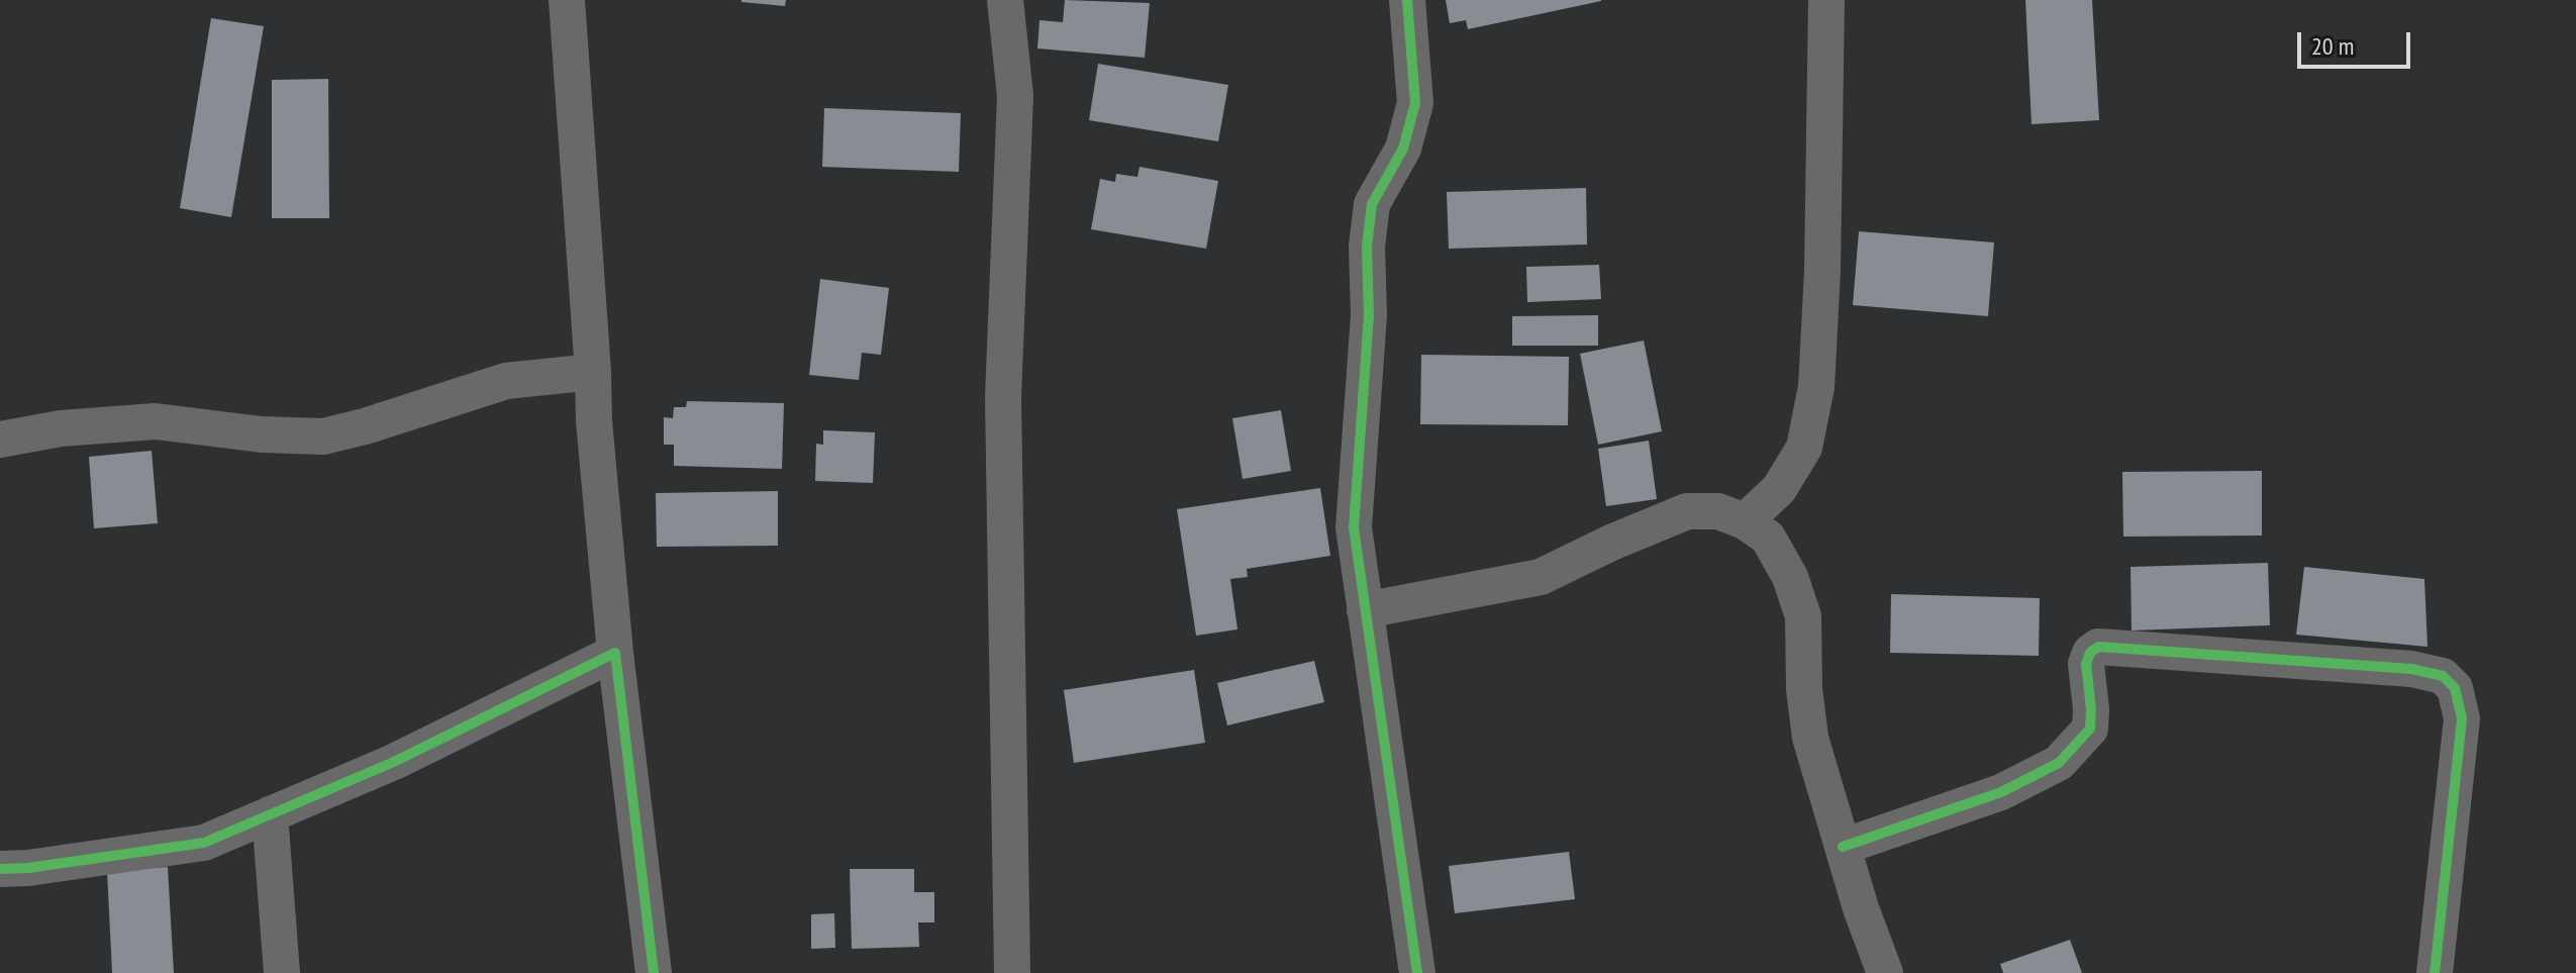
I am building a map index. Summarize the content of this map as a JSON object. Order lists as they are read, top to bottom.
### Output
{
  "scale_bar": "20 m"
}
